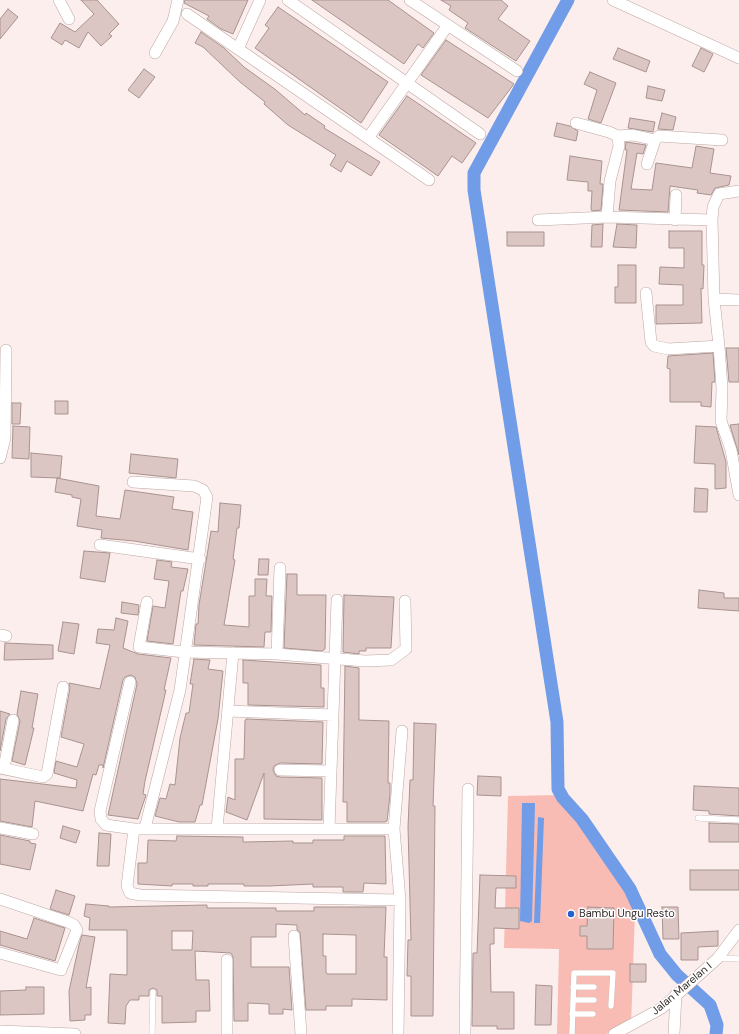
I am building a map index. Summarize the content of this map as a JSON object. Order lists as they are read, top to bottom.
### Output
{
  "streets": {
    "street": ["Jalan Marelan I"]
  },
  "places": ["Bambu Ungu Resto"]
}
